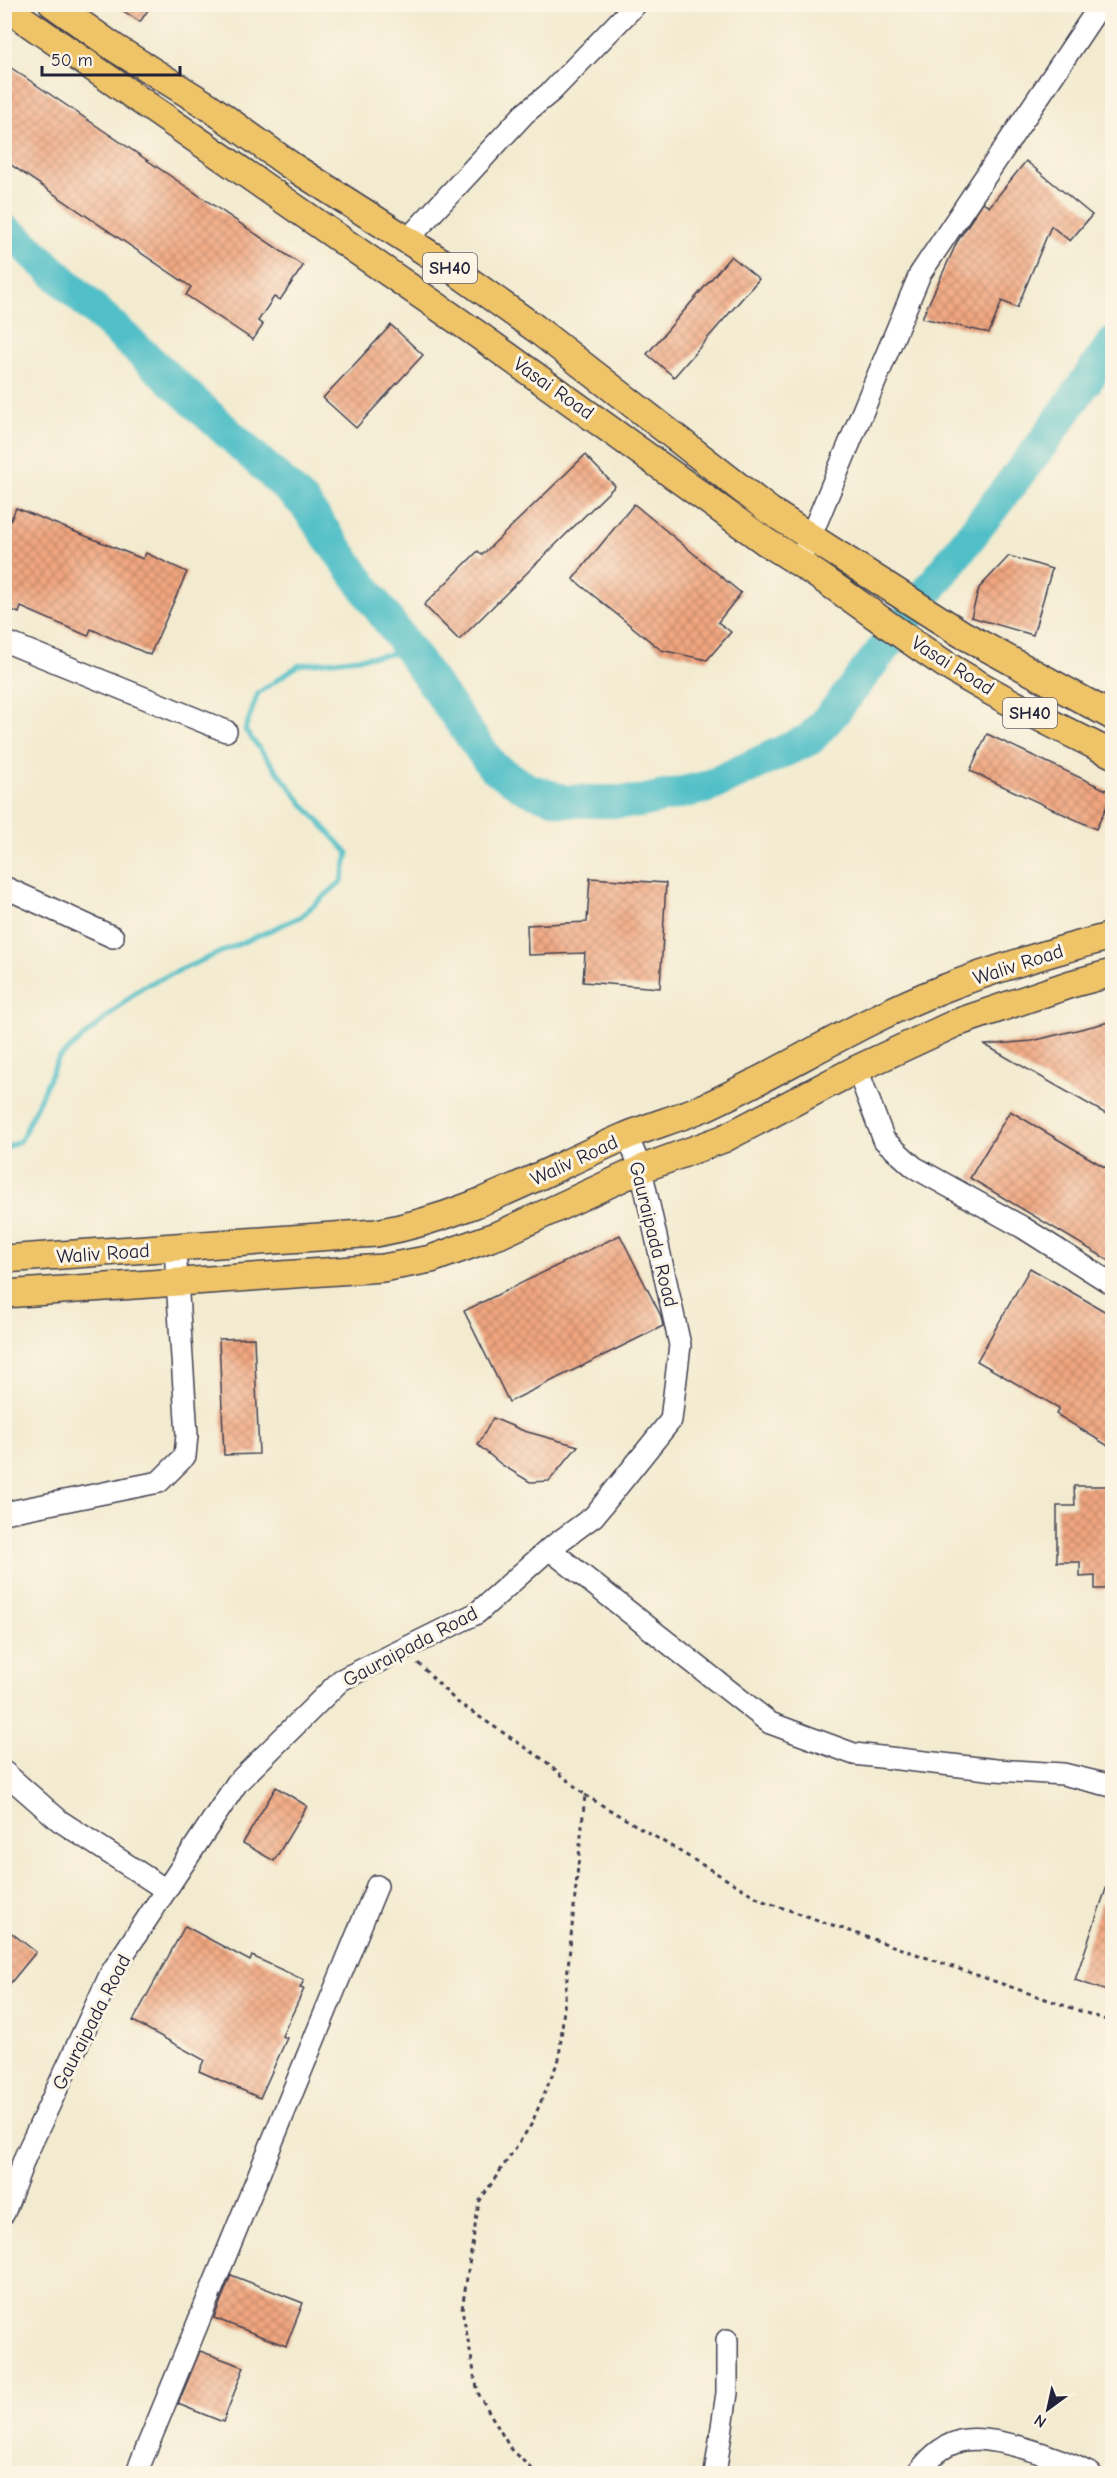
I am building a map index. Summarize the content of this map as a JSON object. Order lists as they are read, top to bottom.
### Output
{
  "streets": {
    "main road": ["SH40", "Vasai Road", "Waliv Road"],
    "street": ["Gauraipada Road"]
  },
  "crossings": [
    ["Waliv Road", "Gauraipada Road"]
  ],
  "scale_bar": "50 m",
  "north": "bottom left"
}
